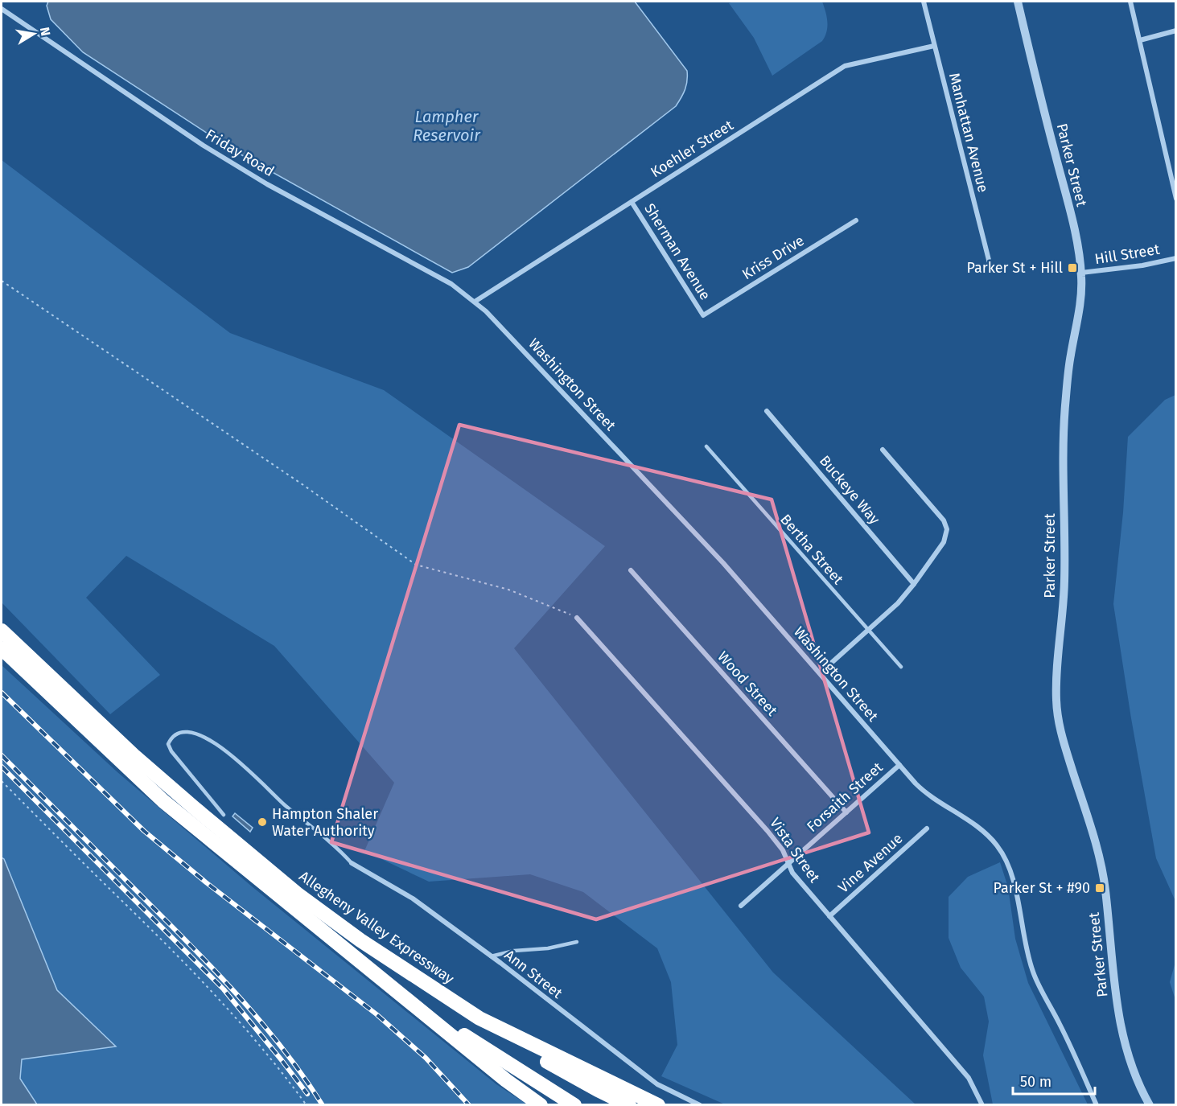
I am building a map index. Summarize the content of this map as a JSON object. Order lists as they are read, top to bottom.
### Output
{
  "streets": {
    "highway": ["Allegheny Valley Expressway"],
    "street": [
      "Manhattan Avenue",
      "Koehler Street",
      "Friday Road",
      "Parker Street",
      "Sherman Avenue",
      "Hill Street",
      "Kriss Drive",
      "Washington Street",
      "Buckeye Way",
      "Wood Street",
      "Forsaith Street",
      "Vista Street",
      "Vine Avenue",
      "Ann Street"
    ],
    "lane": ["Bertha Street"]
  },
  "crossings": [
    ["Manhattan Avenue", "Koehler Street"],
    ["Koehler Street", "Friday Road"],
    ["Koehler Street", "Sherman Avenue"],
    ["Koehler Street", "Washington Street"],
    ["Friday Road", "Washington Street"],
    ["Parker Street", "Hill Street"],
    ["Sherman Avenue", "Kriss Drive"],
    ["Washington Street", "Forsaith Street"],
    ["Wood Street", "Forsaith Street"],
    ["Forsaith Street", "Vista Street"],
    ["Vista Street", "Vine Avenue"]
  ],
  "water": ["Lampher Reservoir"],
  "places": {
    "transit": ["Parker St + Hill", "Parker St + #90"],
    "other": ["Hampton Shaler Water Authority"]
  },
  "scale_bar": "50 m",
  "north": "right"
}
